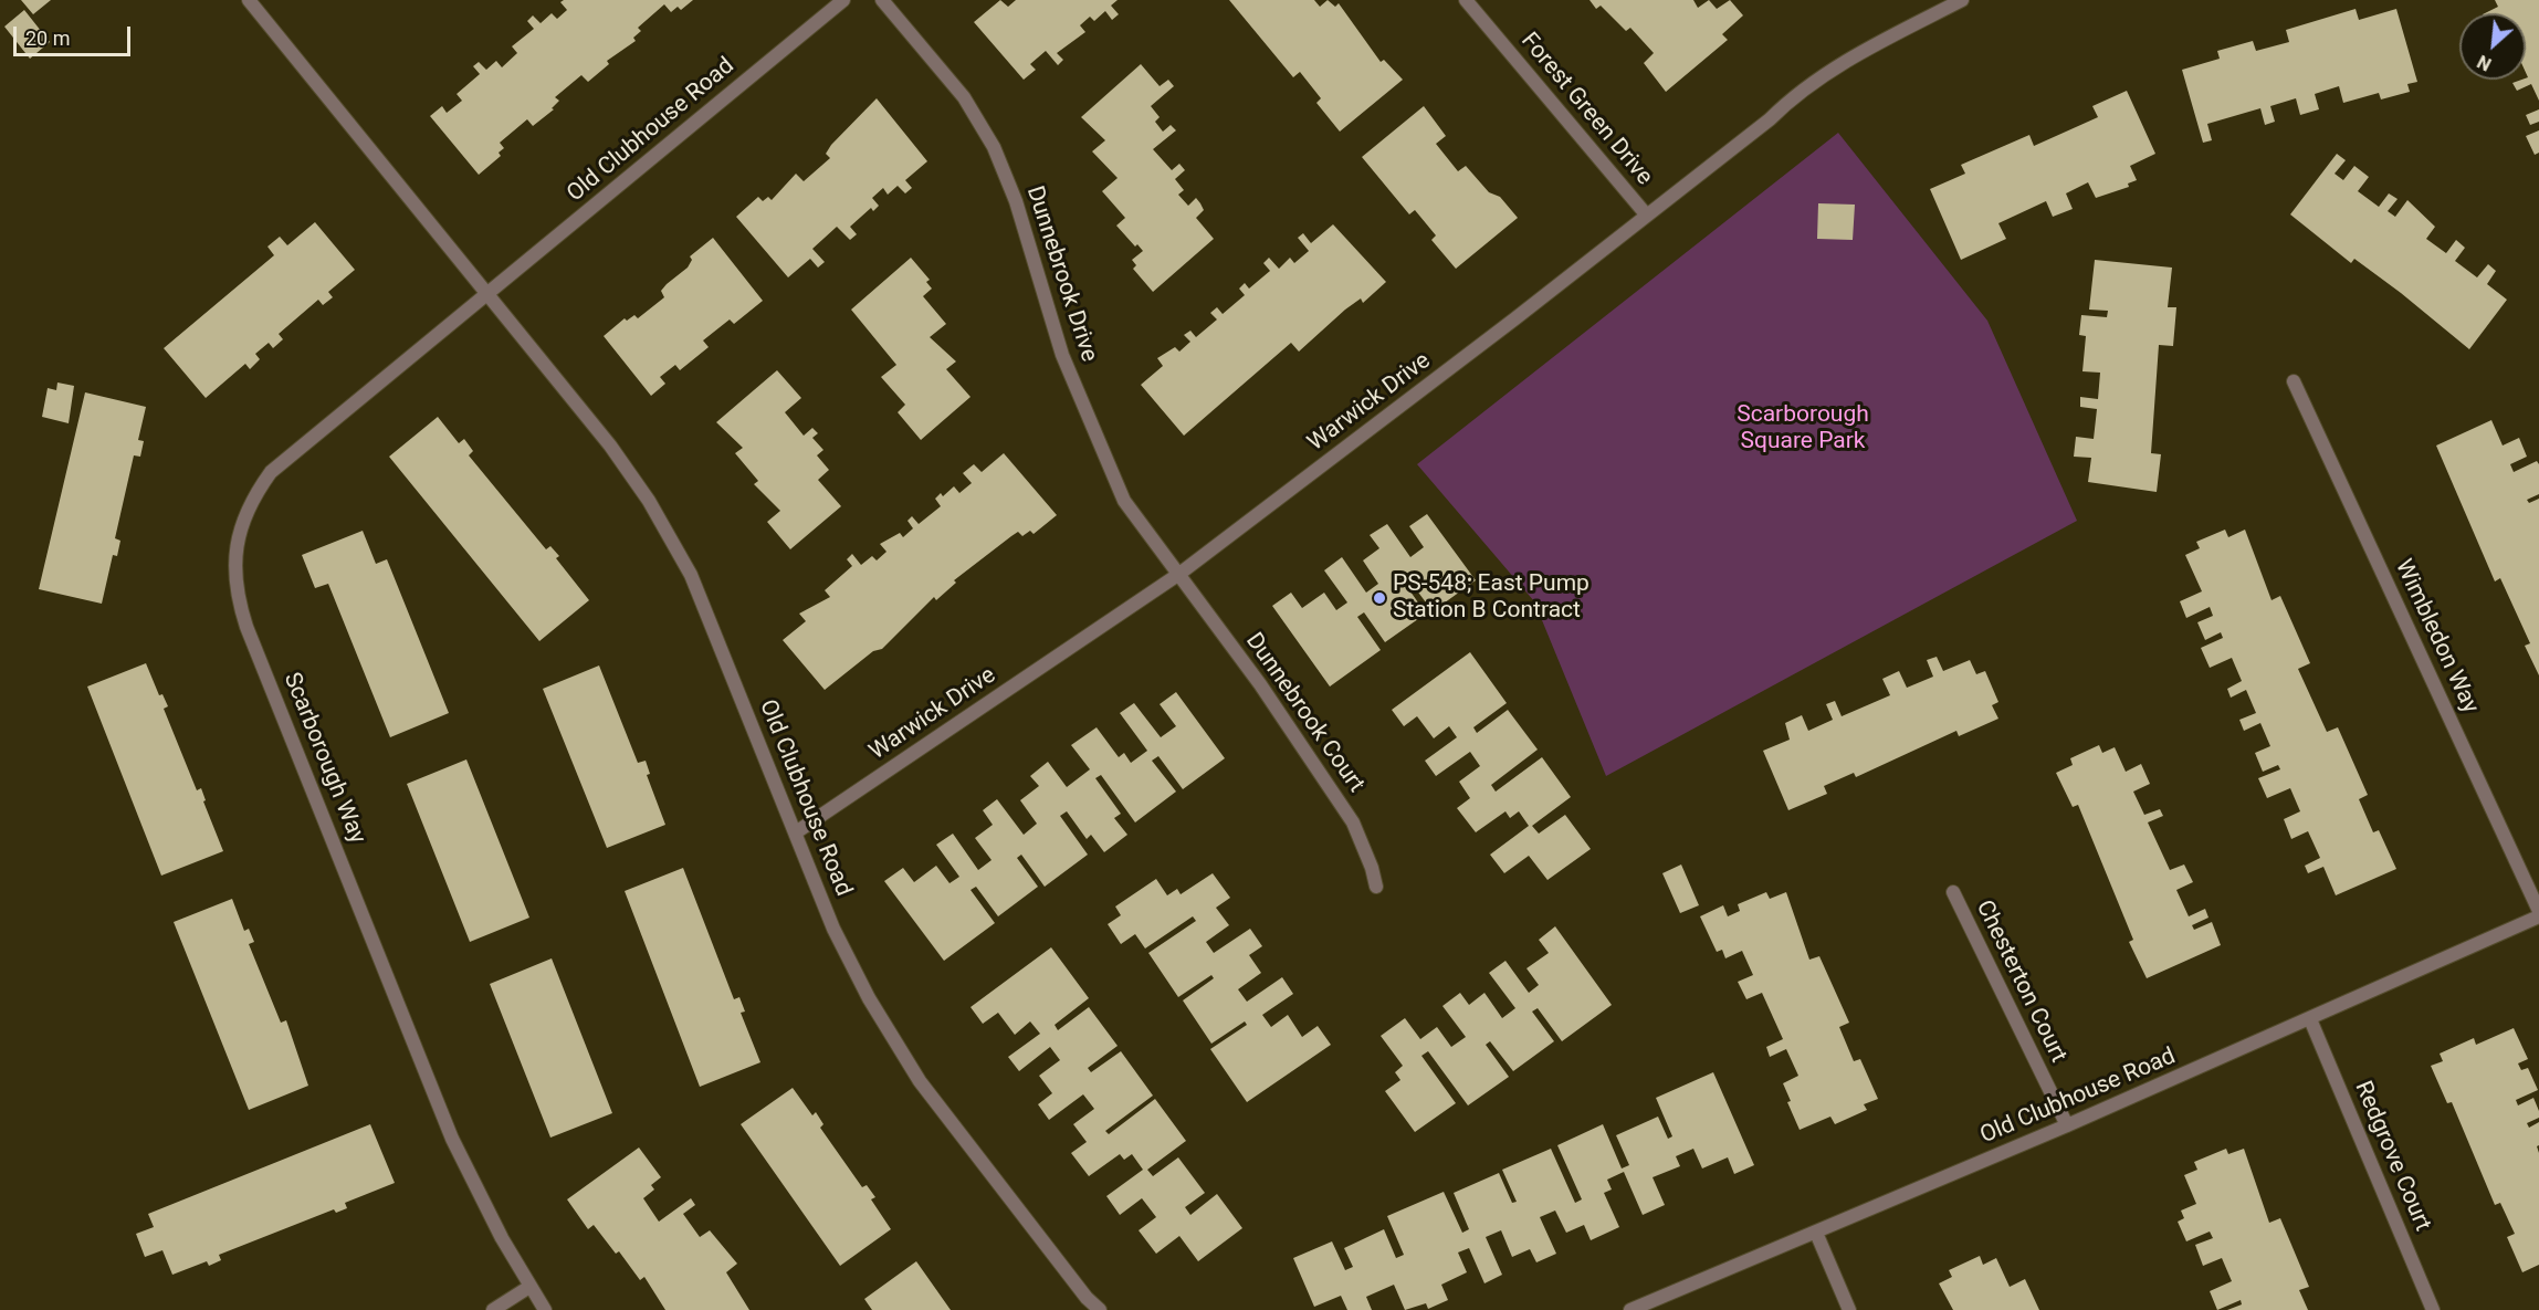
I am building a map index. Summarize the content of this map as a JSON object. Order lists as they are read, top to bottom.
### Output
{
  "streets": {
    "street": [
      "Forest Green Drive",
      "Old Clubhouse Road",
      "Dunnebrook Drive",
      "Warwick Drive",
      "Wimbledon Way",
      "Dunnebrook Court",
      "Scarborough Way",
      "Chesterton Court",
      "Redgrove Court"
    ]
  },
  "crossings": [
    ["Forest Green Drive", "Warwick Drive"],
    ["Old Clubhouse Road", "Warwick Drive"],
    ["Old Clubhouse Road", "Wimbledon Way"],
    ["Old Clubhouse Road", "Scarborough Way"],
    ["Old Clubhouse Road", "Chesterton Court"],
    ["Old Clubhouse Road", "Redgrove Court"],
    ["Dunnebrook Drive", "Warwick Drive"],
    ["Dunnebrook Drive", "Dunnebrook Court"],
    ["Warwick Drive", "Dunnebrook Court"]
  ],
  "parks": ["Scarborough Square Park"],
  "places": ["PS-548; East Pump Station B Contract"],
  "scale_bar": "20 m",
  "north": "bottom left"
}
